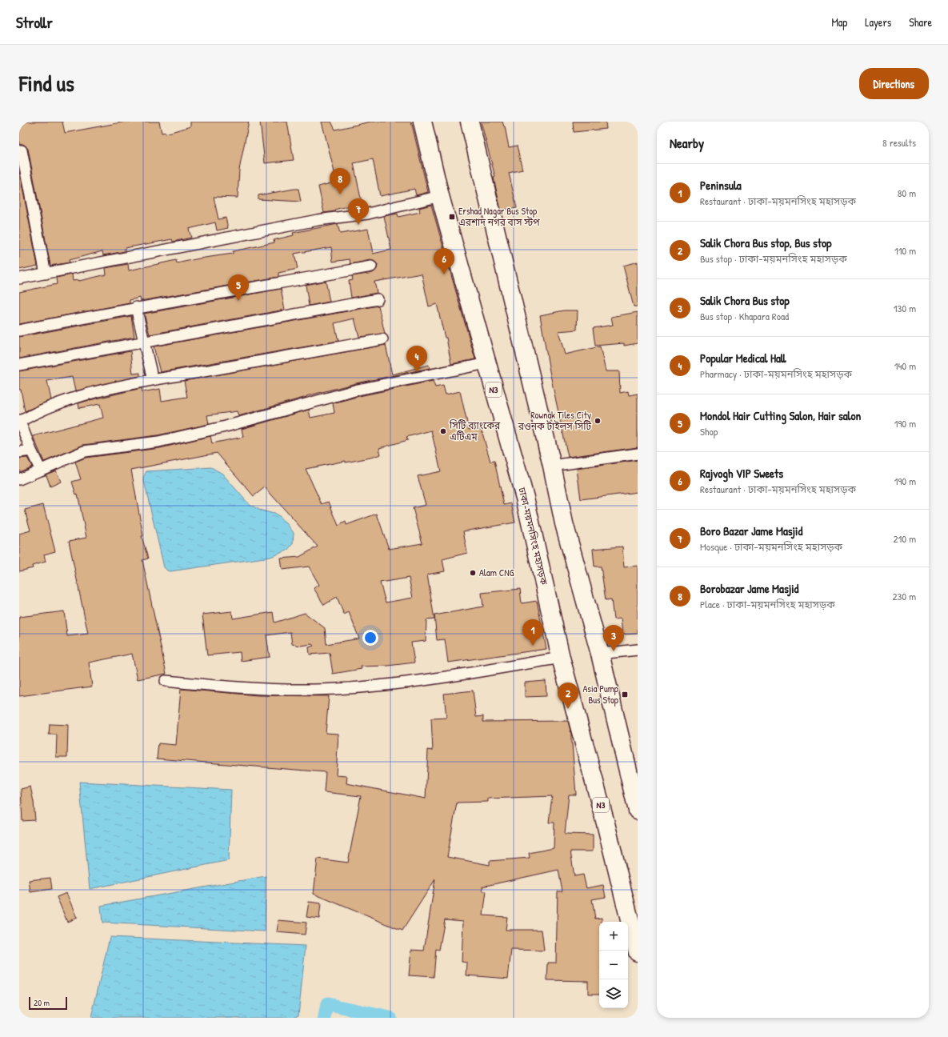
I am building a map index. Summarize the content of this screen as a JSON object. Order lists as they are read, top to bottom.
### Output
{
  "streets": {
    "highway": ["N3", "ঢাকা-ময়মনসিংহ মহাসড়ক"]
  },
  "places": {
    "transit": ["Ershad Nagar Bus Stop এরশাদ নগর বাস স্টপ", "Asia Pump Bus Stop"],
    "other": ["Rownak Tiles City রওনক টাইলস সিটি", "সিটি ব্যাংকের এটিএম", "Alam CNG"]
  },
  "scale_bar": "20 m",
  "page": {
    "header": "Strollr",
    "nav": ["Map", "Layers", "Share"],
    "title": "Find us",
    "buttons": "Directions",
    "heading": ["Nearby", "8 results"],
    "list": [
      {
        "mark": "1",
        "name": "Peninsula",
        "note": "Restaurant · ঢাকা-ময়মনসিংহ মহাসড়ক",
        "value": "80 m"
      },
      {
        "mark": "2",
        "name": "Salik Chora Bus stop, Bus stop",
        "note": "Bus stop · ঢাকা-ময়মনসিংহ মহাসড়ক",
        "value": "110 m"
      },
      {
        "mark": "3",
        "name": "Salik Chora Bus stop",
        "note": "Bus stop · Khapara Road",
        "value": "130 m"
      },
      {
        "mark": "4",
        "name": "Popular Medical Hall",
        "note": "Pharmacy · ঢাকা-ময়মনসিংহ মহাসড়ক",
        "value": "140 m"
      },
      {
        "mark": "5",
        "name": "Mondol Hair Cutting Salon, Hair salon",
        "note": "Shop",
        "value": "190 m"
      },
      {
        "mark": "6",
        "name": "Rajvogh VIP Sweets",
        "note": "Restaurant · ঢাকা-ময়মনসিংহ মহাসড়ক",
        "value": "190 m"
      },
      {
        "mark": "7",
        "name": "Boro Bazar Jame Masjid",
        "note": "Mosque · ঢাকা-ময়মনসিংহ মহাসড়ক",
        "value": "210 m"
      },
      {
        "mark": "8",
        "name": "Borobazar Jame Masjid",
        "note": "Place · ঢাকা-ময়মনসিংহ মহাসড়ক",
        "value": "230 m"
      }
    ],
    "pins": [
      "8",
      "7",
      "6",
      "5",
      "4",
      "1",
      "3",
      "2"
    ],
    "map_buttons": ["+", "−"],
    "scale": "20 m"
  }
}
